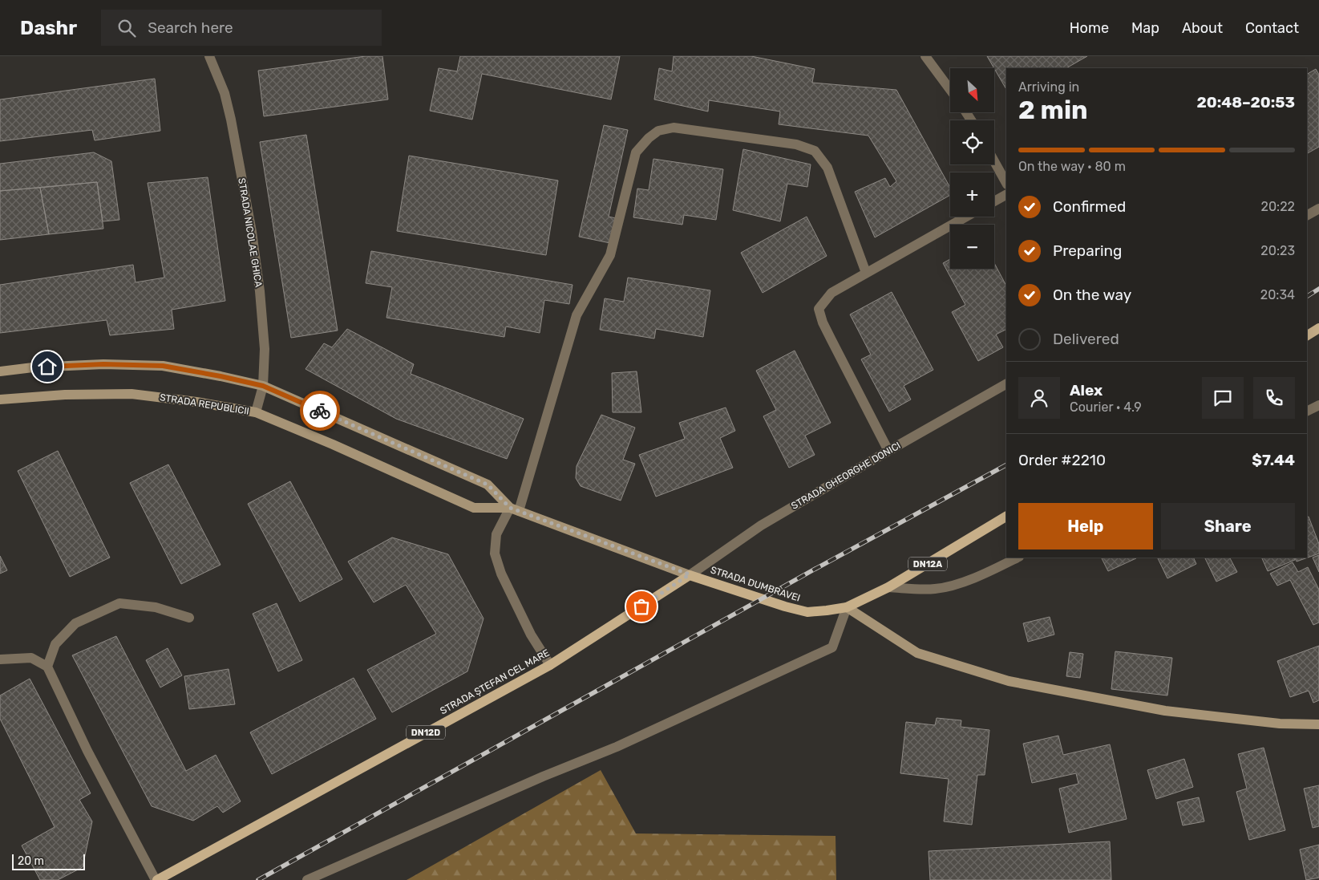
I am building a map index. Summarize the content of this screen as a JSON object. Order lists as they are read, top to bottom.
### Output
{
  "streets": {
    "main road": [
      "DN12A",
      "STRADA DUMBRAVEI",
      "STRADA ȘTEFAN CEL MARE",
      "DN12D"
    ],
    "street": ["STRADA NICOLAE GHICA", "STRADA REPUBLICII", "STRADA GHEORGHE DONICI"]
  },
  "crossings": [
    ["STRADA NICOLAE GHICA", "STRADA REPUBLICII"],
    ["STRADA REPUBLICII", "STRADA GHEORGHE DONICI"],
    ["STRADA REPUBLICII", "STRADA DUMBRAVEI"],
    ["STRADA REPUBLICII", "STRADA ȘTEFAN CEL MARE"],
    ["STRADA GHEORGHE DONICI", "STRADA DUMBRAVEI"],
    ["STRADA GHEORGHE DONICI", "STRADA ȘTEFAN CEL MARE"],
    ["STRADA DUMBRAVEI", "STRADA ȘTEFAN CEL MARE"]
  ],
  "scale_bar": "20 m",
  "north": "bottom right",
  "page": {
    "header": "Dashr",
    "search": "Search here",
    "nav": [
      "Home",
      "Map",
      "About",
      "Contact"
    ],
    "map_buttons": ["+", "−"],
    "heading": ["2 min", "Arriving in", "20:48–20:53"],
    "panel": [
      "Alex",
      "Courier · 4.9",
      "Order #2210",
      "$7.44"
    ],
    "bar": "On the way · 80 m",
    "list": [
      ["Confirmed", "20:22"],
      ["Preparing", "20:23"],
      ["On the way", "20:34"],
      "Delivered"
    ],
    "buttons": ["Help", "Share"],
    "scale": "20 m"
  }
}
